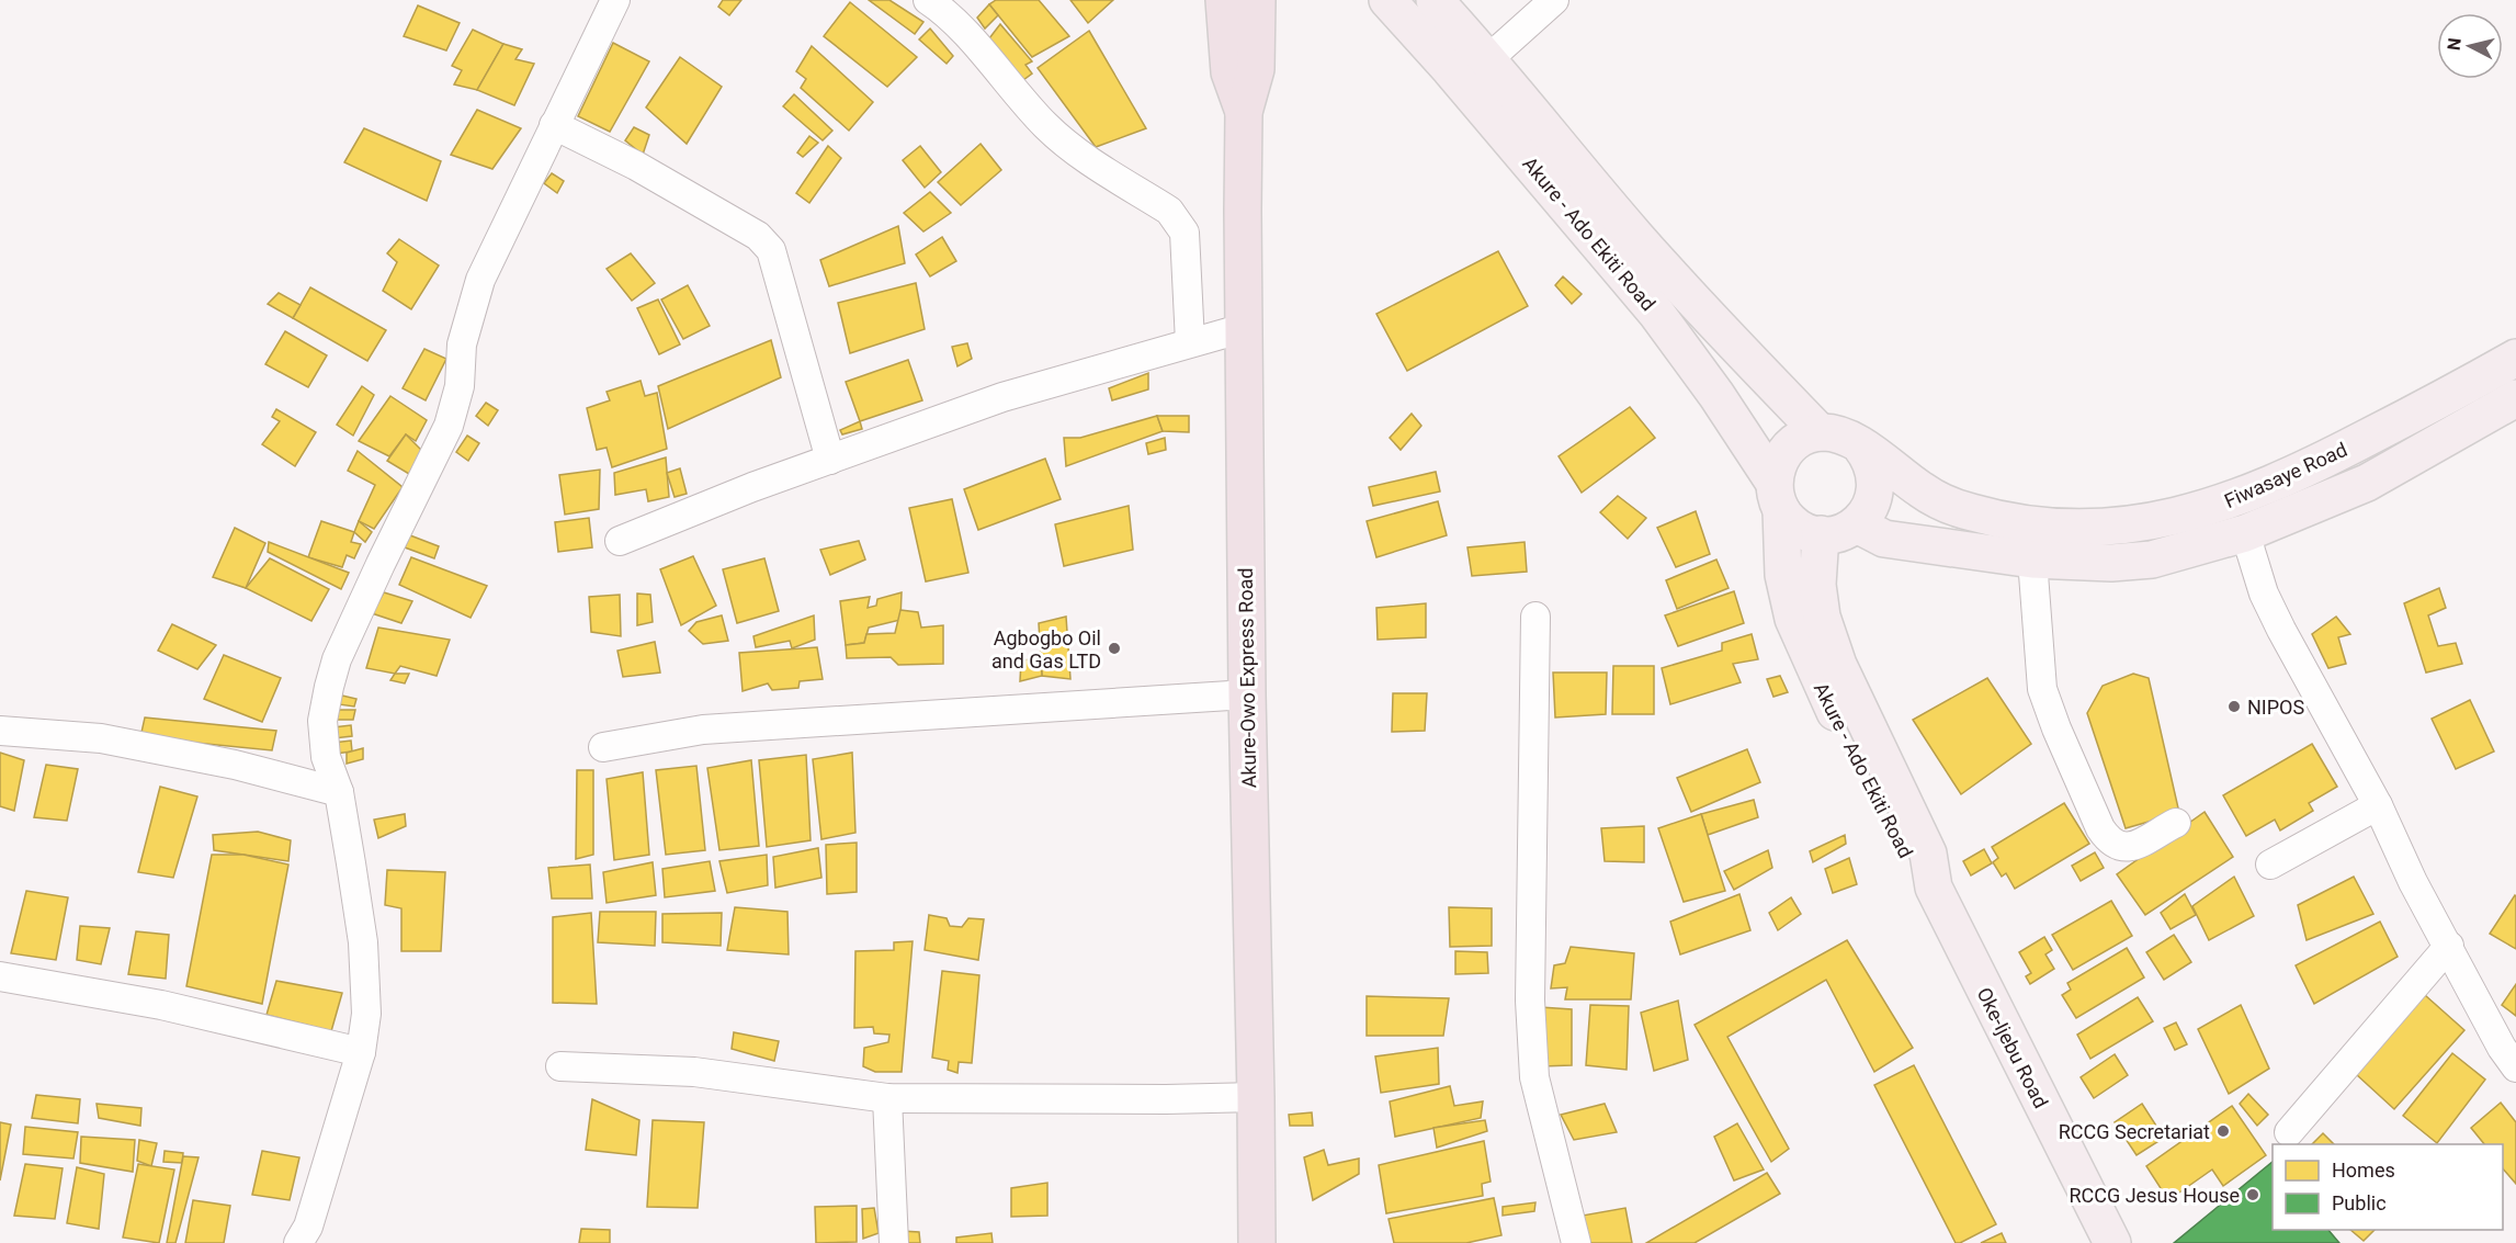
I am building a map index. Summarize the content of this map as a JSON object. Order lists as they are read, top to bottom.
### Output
{
  "streets": {
    "highway": ["Akure-Owo Express Road"],
    "main road": ["Akure - Ado Ekiti Road", "Fiwasaye Road", "Oke-Ijebu Road"]
  },
  "crossings": [
    ["Akure - Ado Ekiti Road", "Fiwasaye Road"],
    ["Akure - Ado Ekiti Road", "Oke-Ijebu Road"]
  ],
  "places": [
    "Agbogbo Oil and Gas LTD",
    "NIPOS",
    "RCCG Secretariat",
    "RCCG Jesus House"
  ],
  "legend": ["Homes", "Public"],
  "north": "left"
}
